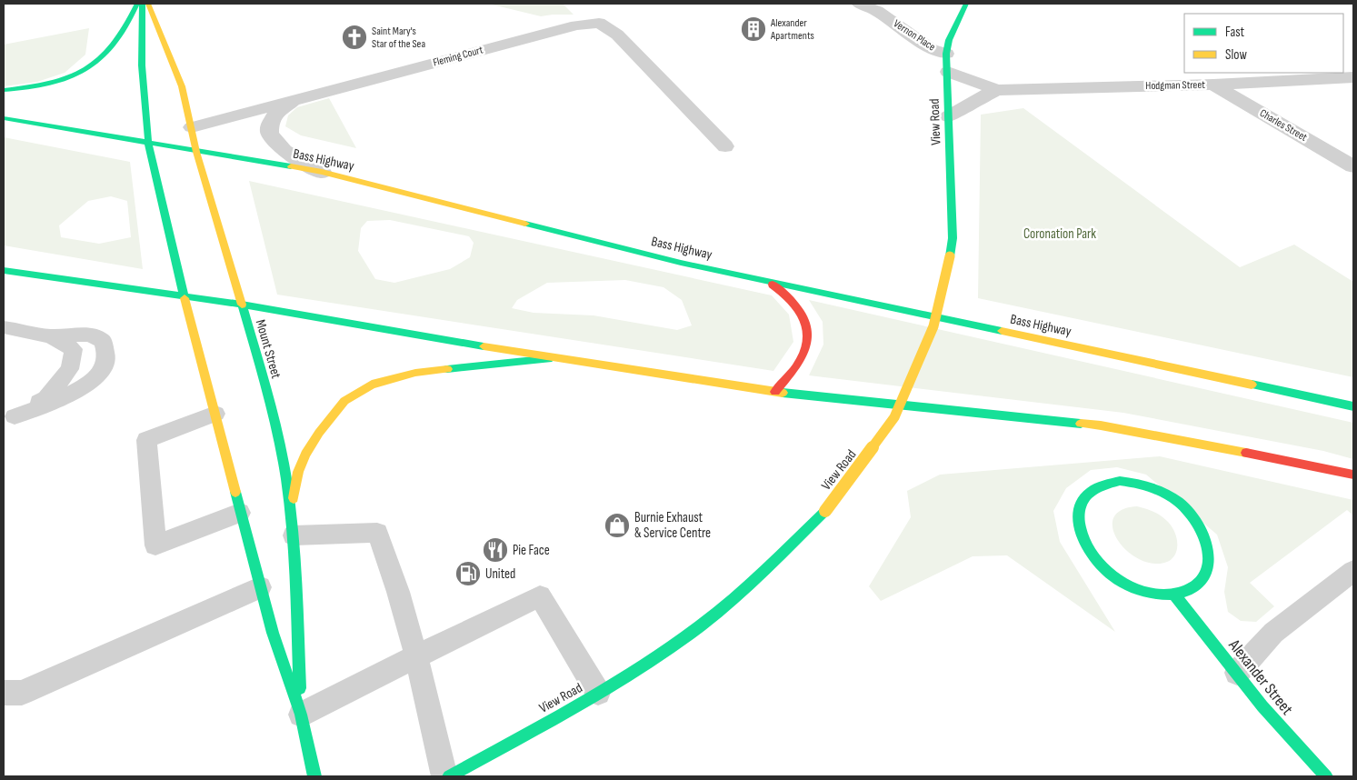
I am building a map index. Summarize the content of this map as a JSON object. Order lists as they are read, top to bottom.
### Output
{
  "streets": {
    "main road": [
      "Fleming Court",
      "View Road",
      "Bass Highway",
      "Mount Street",
      "Alexander Street"
    ],
    "street": ["Vernon Place", "Hodgman Street", "Charles Street"]
  },
  "crossings": [
    ["Vernon Place", "View Road"],
    ["Fleming Court", "Bass Highway"],
    ["Fleming Court", "Mount Street"],
    ["Hodgman Street", "View Road"],
    ["Hodgman Street", "Charles Street"],
    ["Bass Highway", "Mount Street"]
  ],
  "parks": ["Coronation Park"],
  "places": {
    "building": ["Alexander Apartments"],
    "church": ["Saint Mary's Star of the Sea"],
    "shop": ["Burnie Exhaust & Service Centre"],
    "restaurant": ["Pie Face"],
    "fuel station": ["United"]
  },
  "legend": ["Fast", "Slow"]
}
